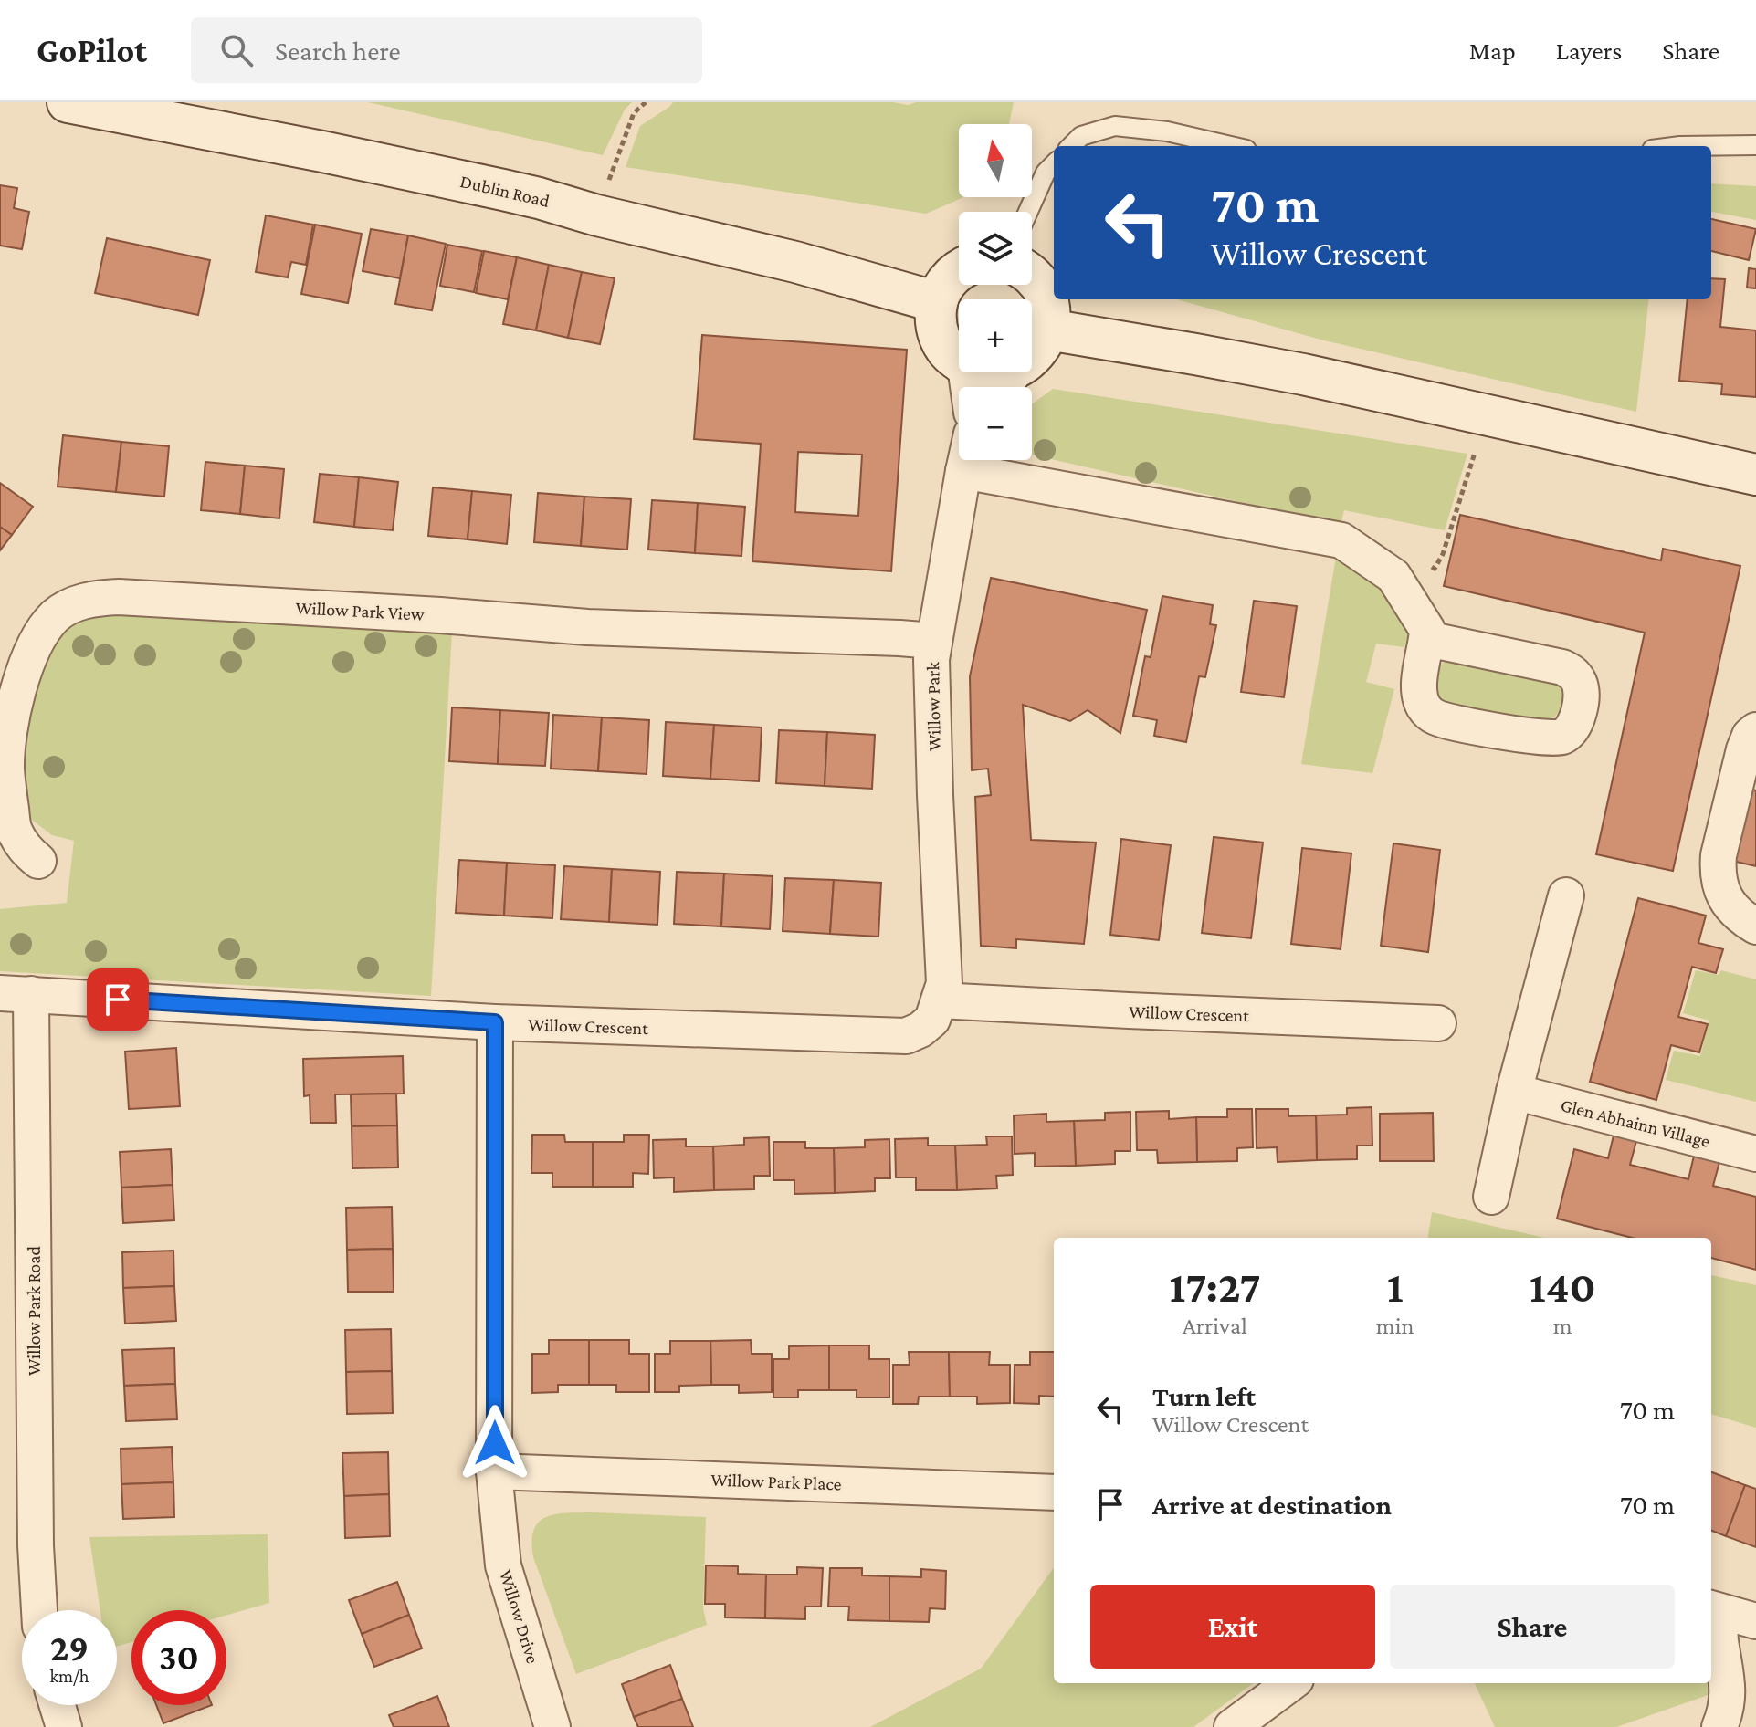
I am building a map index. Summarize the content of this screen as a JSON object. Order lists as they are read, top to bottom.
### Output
{
  "streets": {
    "main road": ["Dublin Road"],
    "street": [
      "Willow Park View",
      "Willow Park",
      "Willow Crescent",
      "Glen Abhainn Village",
      "Willow Park Road",
      "Willow Park Place",
      "Willow Drive"
    ]
  },
  "crossings": [
    ["Willow Park View", "Willow Park"],
    ["Willow Park", "Willow Crescent"],
    ["Willow Crescent", "Willow Park Road"],
    ["Willow Crescent", "Willow Drive"],
    ["Willow Park Place", "Willow Drive"]
  ],
  "north": "top",
  "page": {
    "header": "GoPilot",
    "search": "Search here",
    "nav": ["Map", "Layers", "Share"],
    "map_buttons": ["+", "−"],
    "turn": ["70 m", "Willow Crescent"],
    "eta": [
      "17:27",
      "Arrival",
      "1",
      "min",
      "140",
      "m"
    ],
    "list": [
      {
        "name": "Turn left",
        "note": "Willow Crescent",
        "value": "70 m"
      },
      {
        "name": "Arrive at destination",
        "value": "70 m"
      }
    ],
    "buttons": ["Exit", "Share"],
    "speed": "29 km/h",
    "limit": "30"
  }
}
